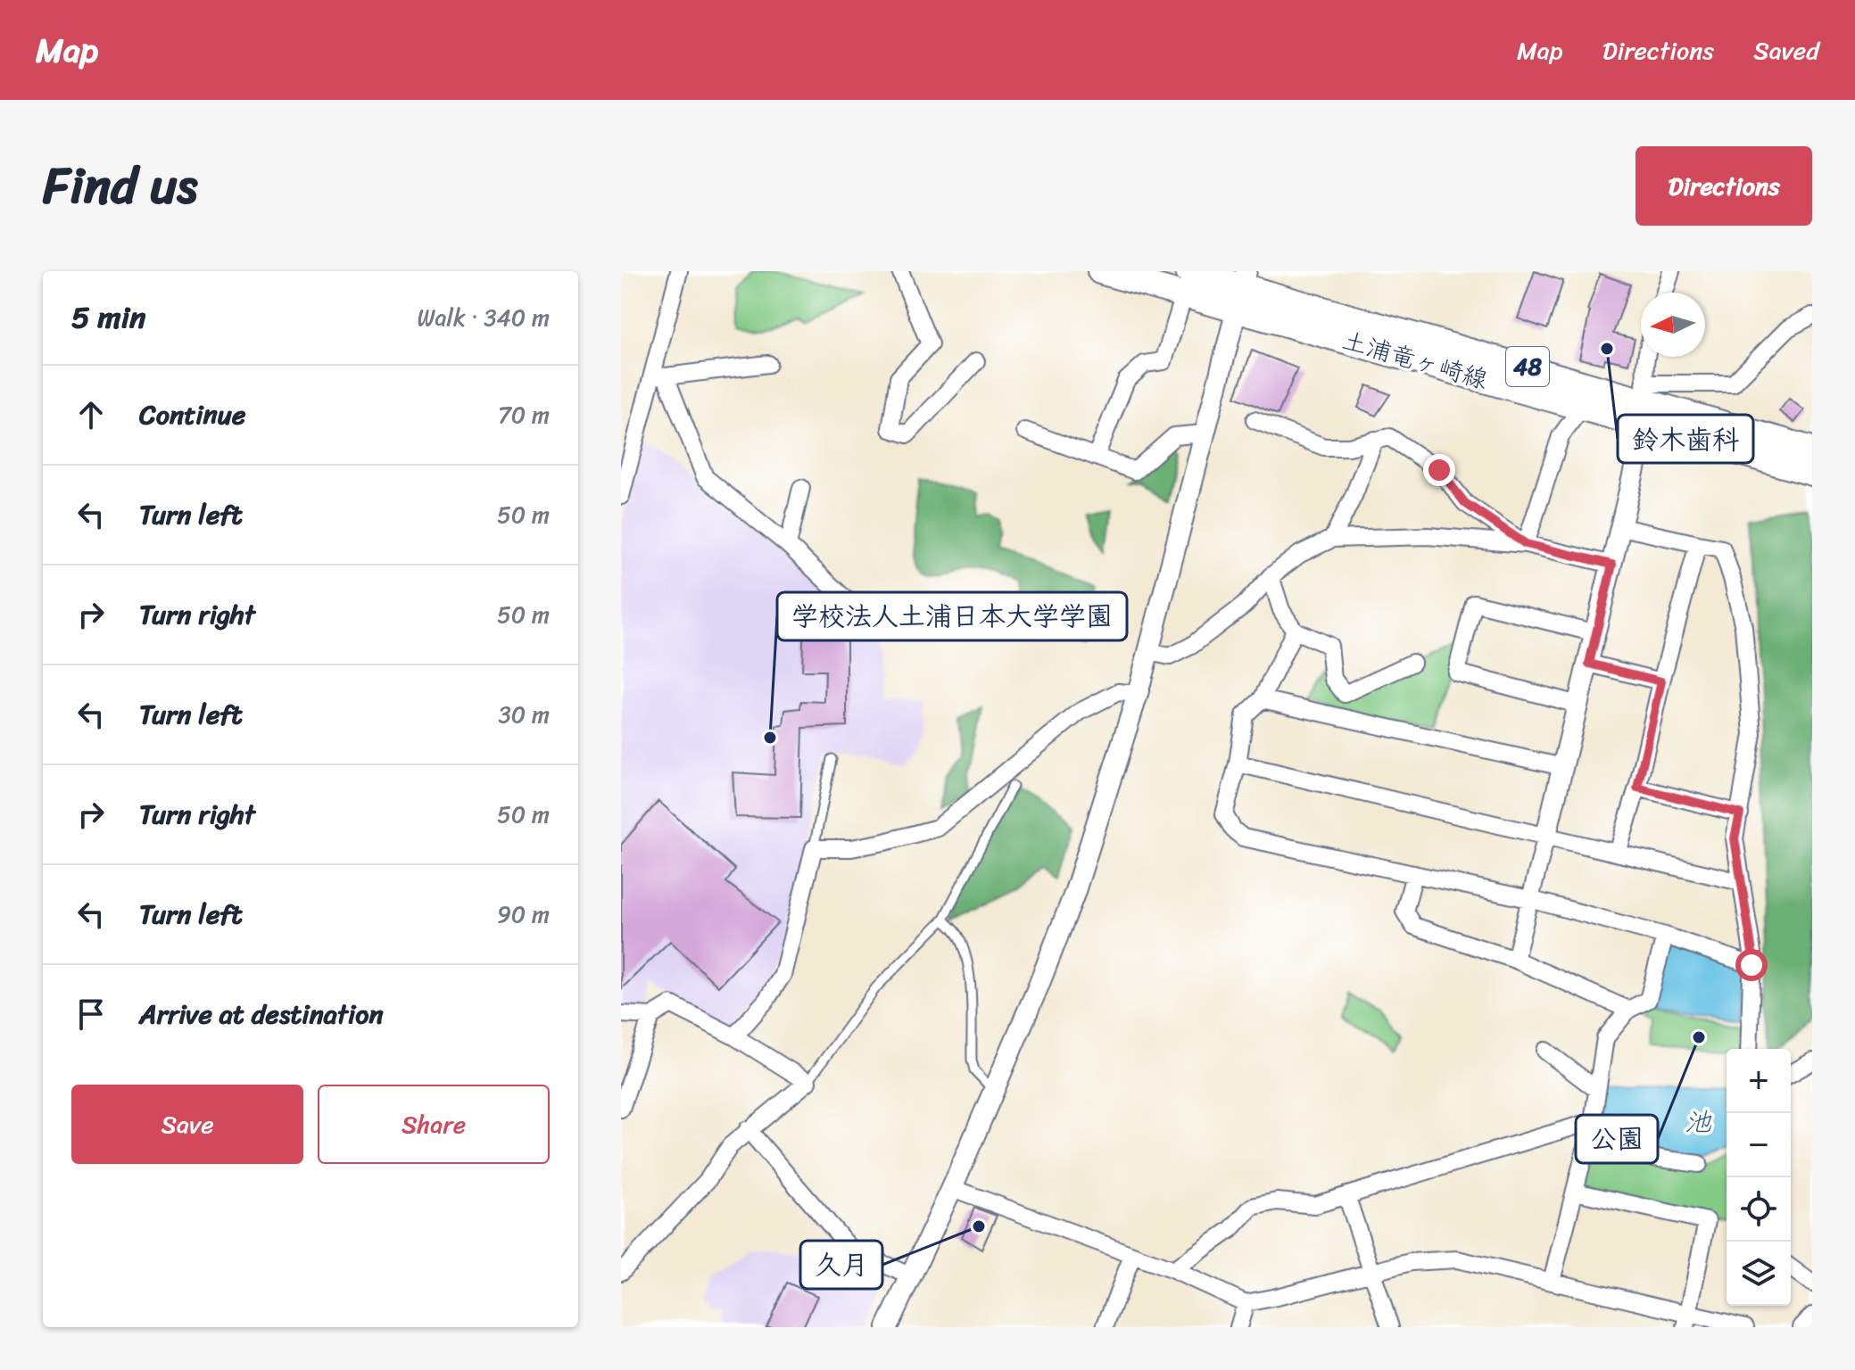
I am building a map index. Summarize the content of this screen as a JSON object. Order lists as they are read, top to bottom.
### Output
{
  "streets": {
    "main road": ["土浦竜ヶ崎線", "48"]
  },
  "water": ["池"],
  "places": [
    "鈴木歯科",
    "学校法人土浦日本大学学園",
    "公園",
    "久月"
  ],
  "north": "left",
  "page": {
    "header": "Map",
    "nav": ["Map", "Directions", "Saved"],
    "title": "Find us",
    "buttons": [
      "Directions",
      ["Save", "Share"]
    ],
    "heading": ["5 min", "Walk · 340 m"],
    "list": [
      ["Continue", "70 m"],
      ["Turn left", "50 m"],
      ["Turn right", "50 m"],
      ["Turn left", "30 m"],
      ["Turn right", "50 m"],
      ["Turn left", "90 m"],
      "Arrive at destination"
    ],
    "map_buttons": ["+", "−"]
  }
}
